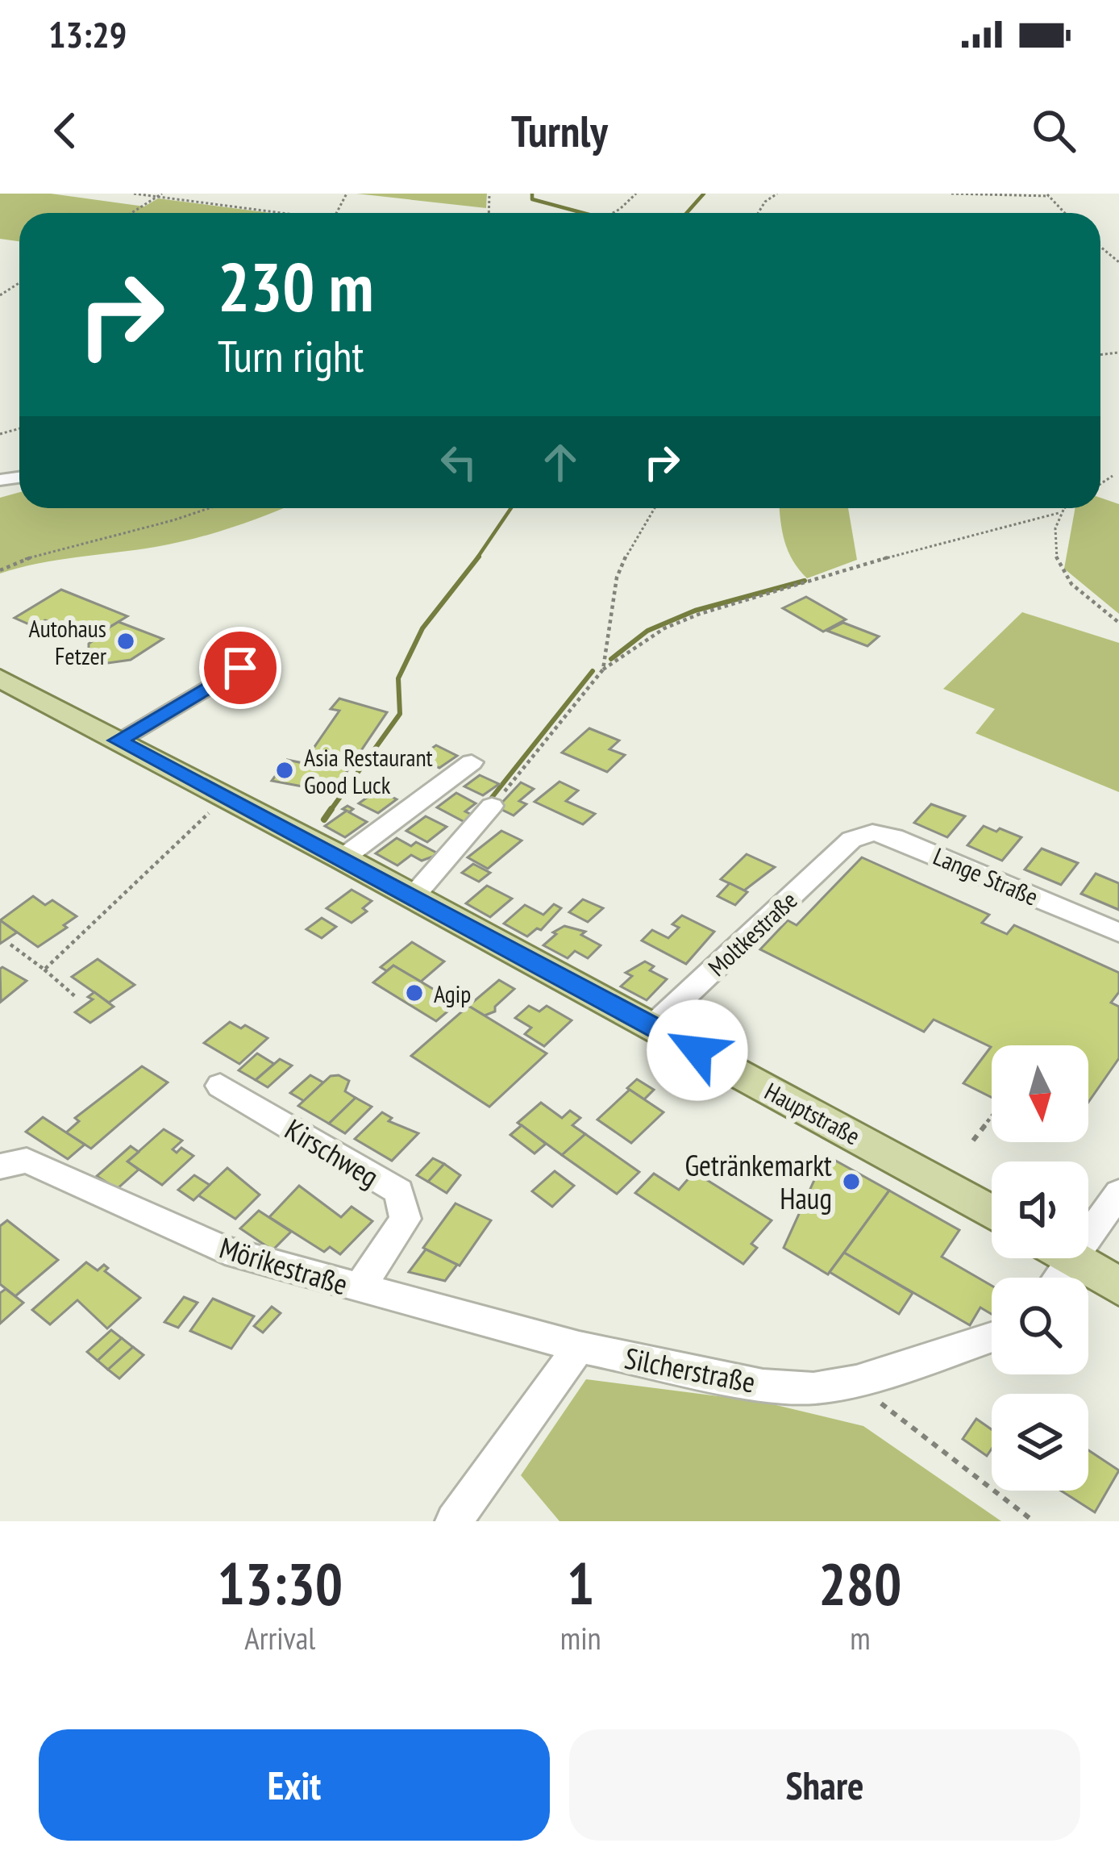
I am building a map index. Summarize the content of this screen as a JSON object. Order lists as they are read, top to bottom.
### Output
{
  "streets": {
    "main road": ["Hauptstraße"],
    "street": [
      "Lange Straße",
      "Moltkestraße",
      "Kirschweg",
      "Mörikestraße",
      "Silcherstraße"
    ]
  },
  "crossings": [
    ["Lange Straße", "Moltkestraße"],
    ["Moltkestraße", "Hauptstraße"],
    ["Kirschweg", "Mörikestraße"],
    ["Mörikestraße", "Silcherstraße"]
  ],
  "places": [
    "Autohaus Fetzer",
    "Asia Restaurant Good Luck",
    "Agip",
    "Getränkemarkt Haug"
  ],
  "north": "bottom",
  "page": {
    "status": "13:29",
    "header": "Turnly",
    "turn": ["230 m", "Turn right"],
    "eta": [
      "13:30",
      "Arrival",
      "1",
      "min",
      "280",
      "m"
    ],
    "buttons": ["Exit", "Share"]
  }
}
